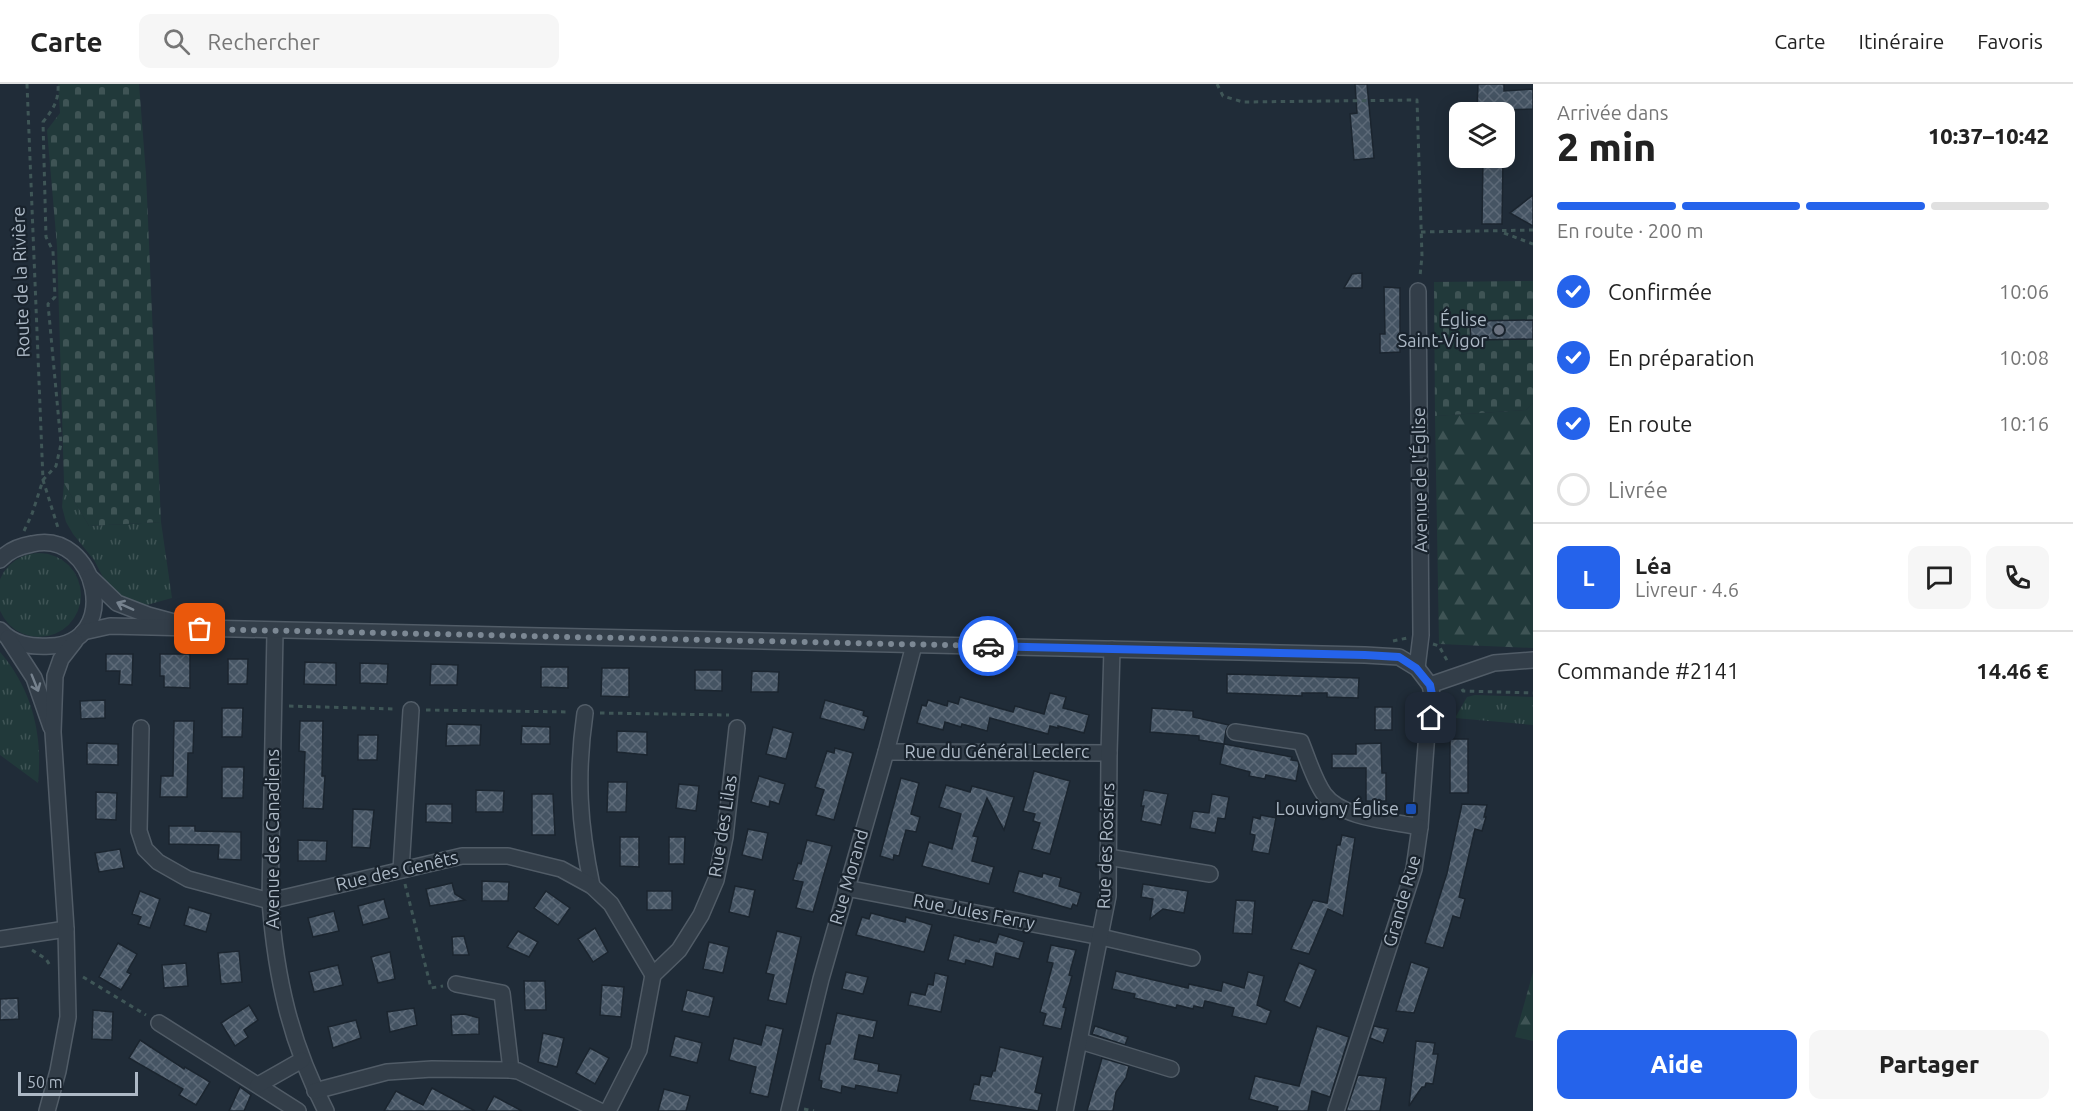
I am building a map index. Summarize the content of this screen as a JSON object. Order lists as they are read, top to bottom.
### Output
{
  "streets": {
    "street": [
      "Avenue de l'Église",
      "Rue du Général Leclerc",
      "Rue des Lilas",
      "Avenue des Canadiens",
      "Rue des Rosiers",
      "Rue des Genêts",
      "Rue Morand",
      "Grande Rue",
      "Rue Jules Ferry"
    ],
    "path": ["Route de la Rivière"]
  },
  "crossings": [
    ["Rue du Général Leclerc", "Rue des Rosiers"],
    ["Rue du Général Leclerc", "Rue Morand"],
    ["Rue des Lilas", "Rue des Genêts"],
    ["Avenue des Canadiens", "Rue des Genêts"],
    ["Rue des Rosiers", "Rue Jules Ferry"],
    ["Rue Morand", "Rue Jules Ferry"]
  ],
  "places": {
    "other": ["Église Saint-Vigor"],
    "transit": ["Louvigny Église"]
  },
  "scale_bar": "50 m",
  "page": {
    "header": "Carte",
    "search": "Rechercher",
    "nav": ["Carte", "Itinéraire", "Favoris"],
    "heading": ["2 min", "Arrivée dans", "10:37–10:42"],
    "panel": [
      "Léa",
      "Livreur · 4.6",
      "Commande #2141",
      "14.46 €"
    ],
    "bar": "En route · 200 m",
    "list": [
      ["Confirmée", "10:06"],
      ["En préparation", "10:08"],
      ["En route", "10:16"],
      "Livrée"
    ],
    "round": "L",
    "buttons": ["Aide", "Partager"],
    "scale": "50 m"
  }
}
